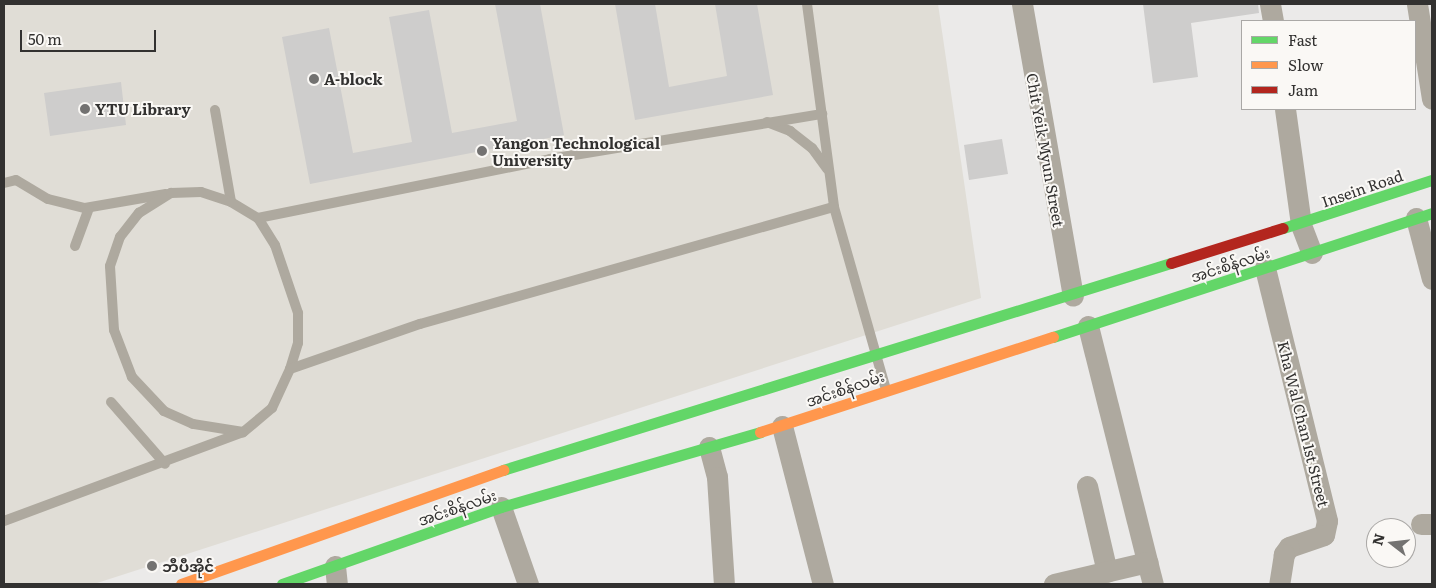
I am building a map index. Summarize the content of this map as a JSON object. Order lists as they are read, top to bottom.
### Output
{
  "streets": {
    "main road": ["Insein Road", "အင်းစိန်လမ်း"],
    "street": ["Chit Yeik Myun Street", "Kha Wal Chan 1st Street"]
  },
  "crossings": [
    ["Chit Yeik Myun Street", "အင်းစိန်လမ်း"],
    ["Insein Road", "အင်းစိန်လမ်း"],
    ["အင်းစိန်လမ်း", "Kha Wal Chan 1st Street"]
  ],
  "places": [
    "A-block",
    "YTU Library",
    "Yangon Technological University",
    "ဘီပီအိုင်"
  ],
  "legend": ["Fast", "Slow", "Jam"],
  "scale_bar": "50 m",
  "north": "left"
}
